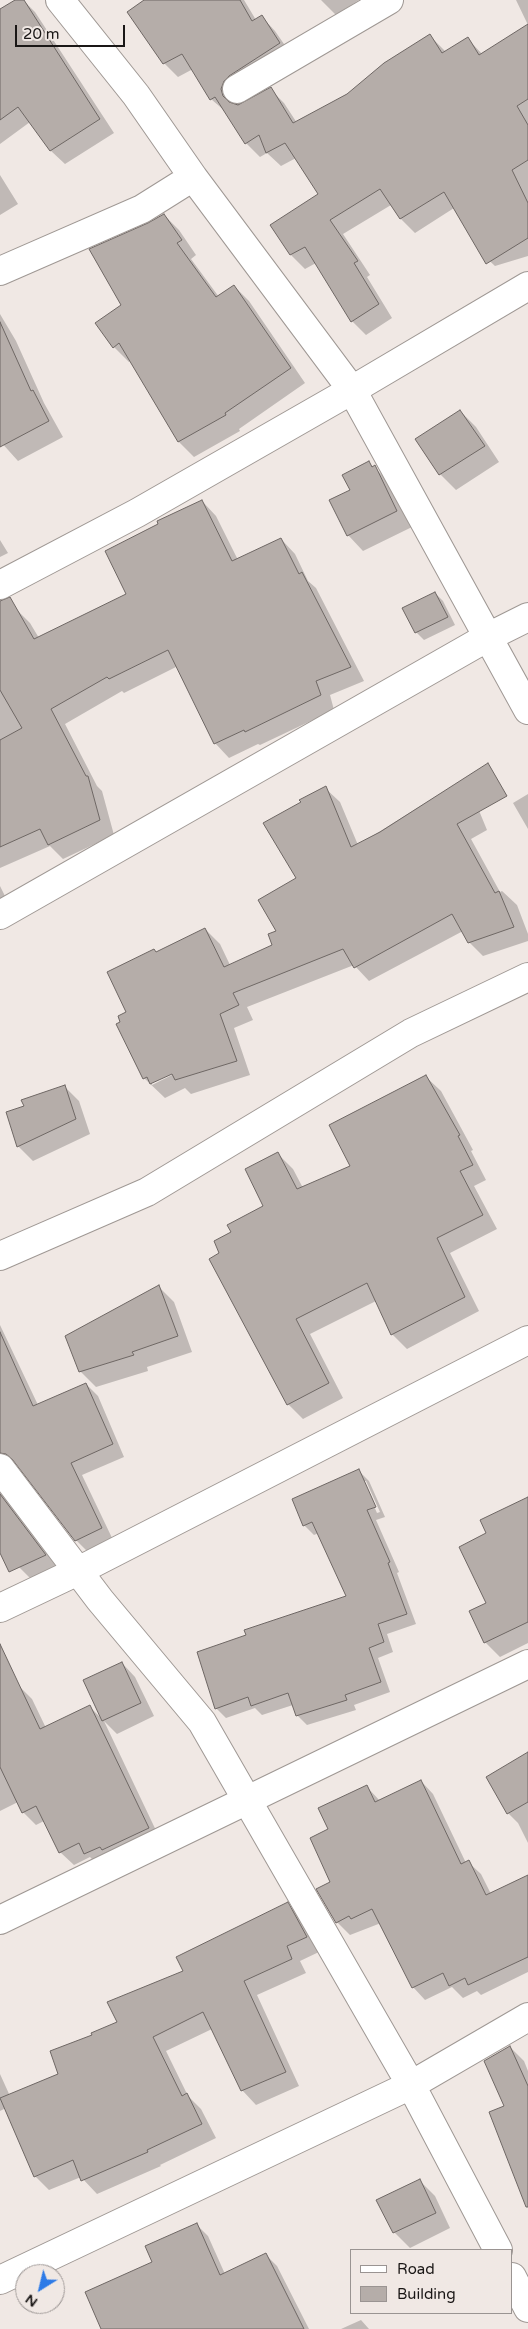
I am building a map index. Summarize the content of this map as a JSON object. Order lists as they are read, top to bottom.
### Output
{
  "legend": ["Road", "Building"],
  "scale_bar": "20 m",
  "north": "bottom left"
}
